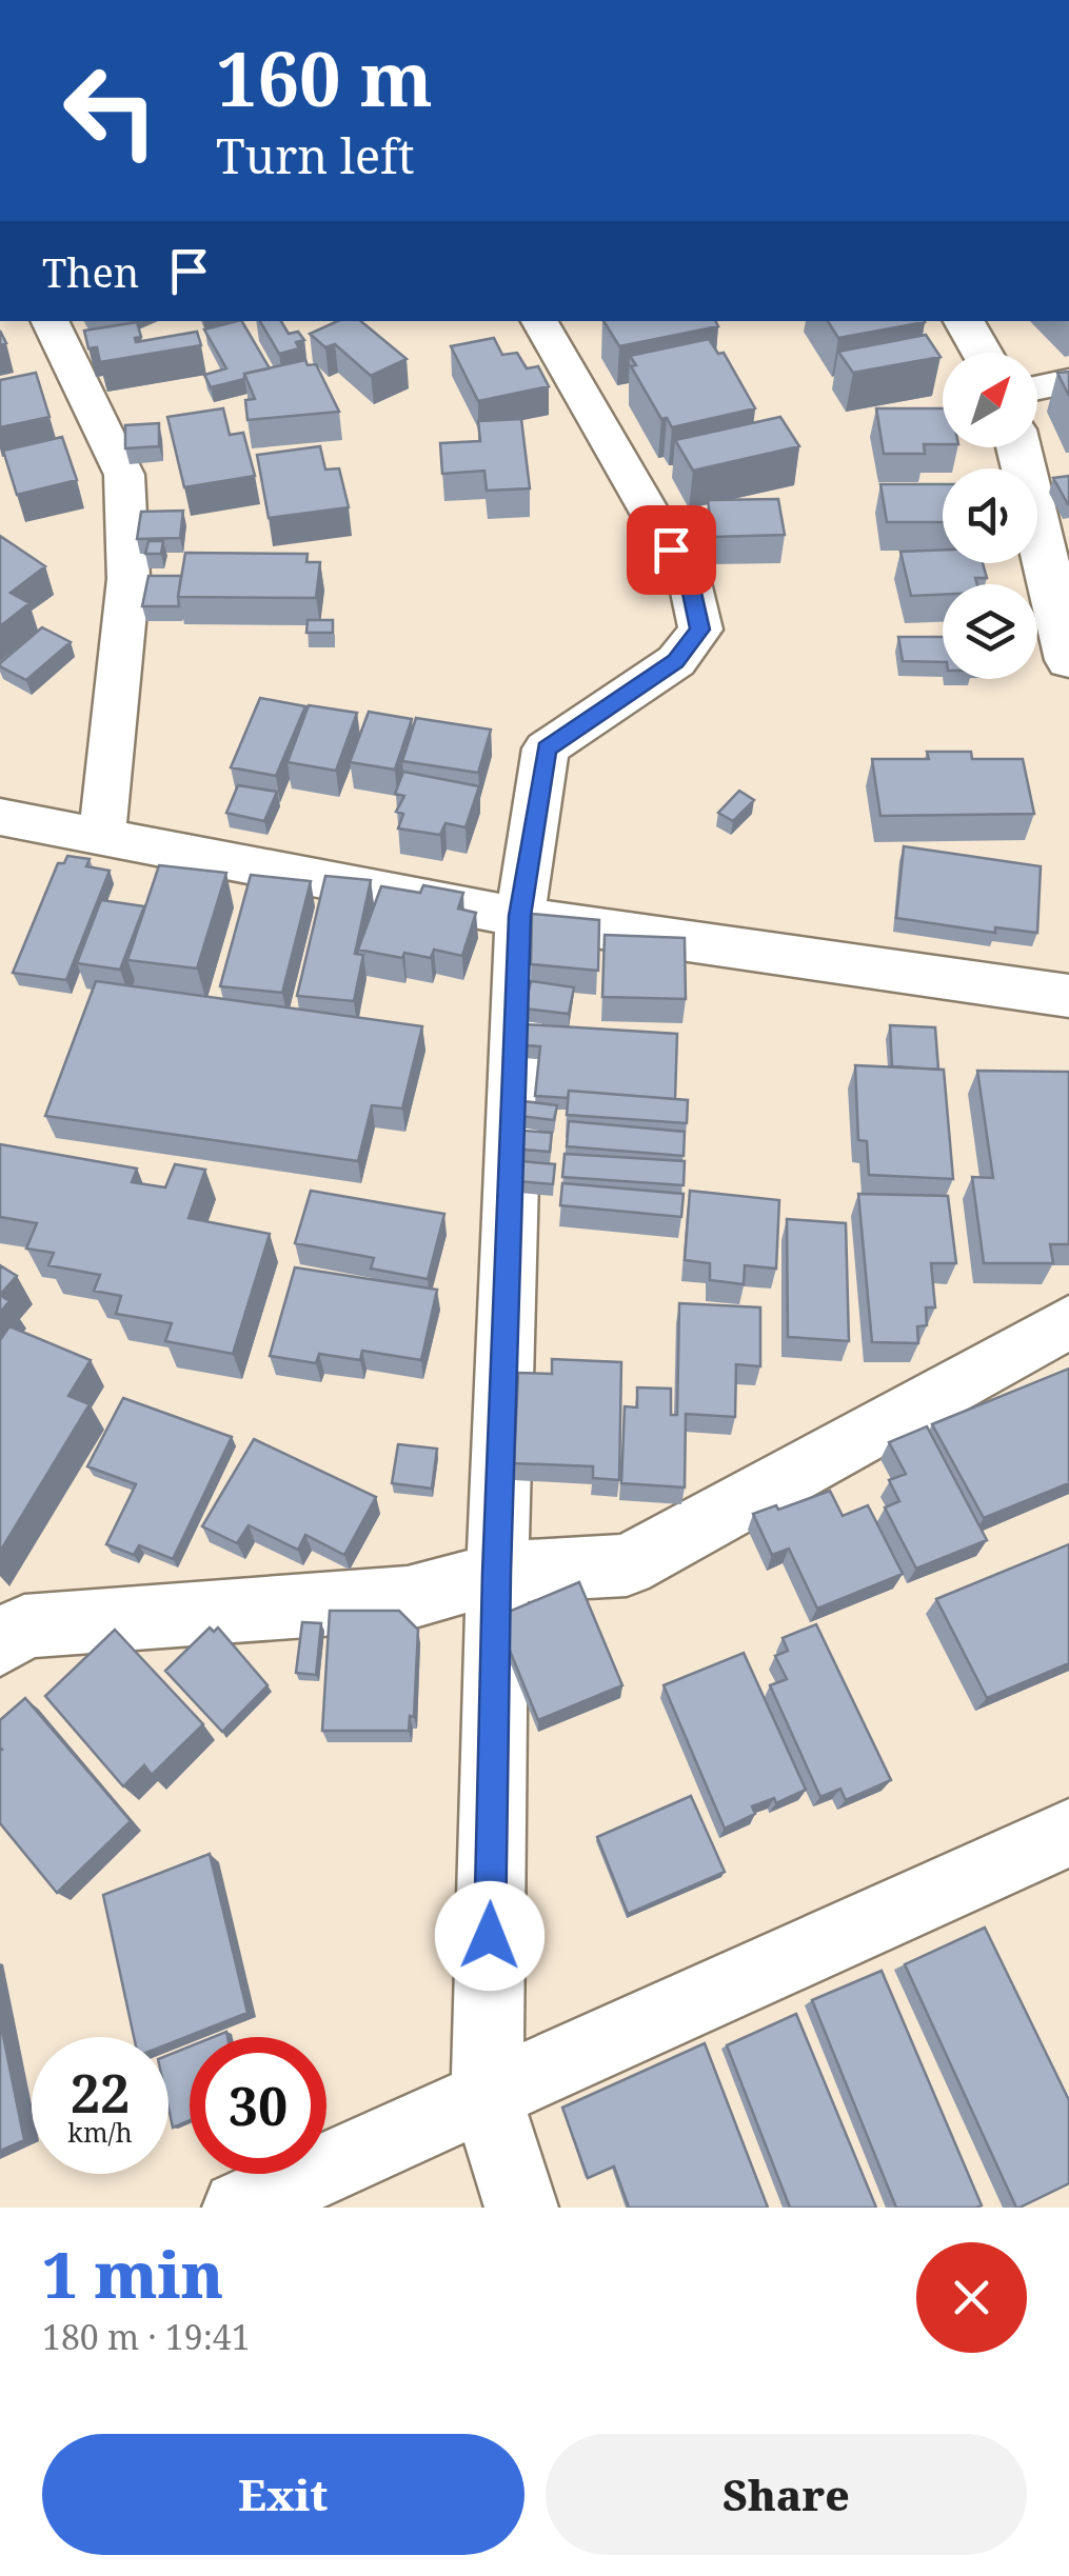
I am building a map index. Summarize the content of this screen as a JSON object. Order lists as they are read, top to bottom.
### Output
{
  "north": "top right",
  "page": {
    "turn": ["160 m", "Turn left"],
    "then": "Then",
    "speed": "22 km/h",
    "limit": "30",
    "heading": ["1 min", "180 m · 19:41"],
    "buttons": ["Exit", "Share"]
  }
}
